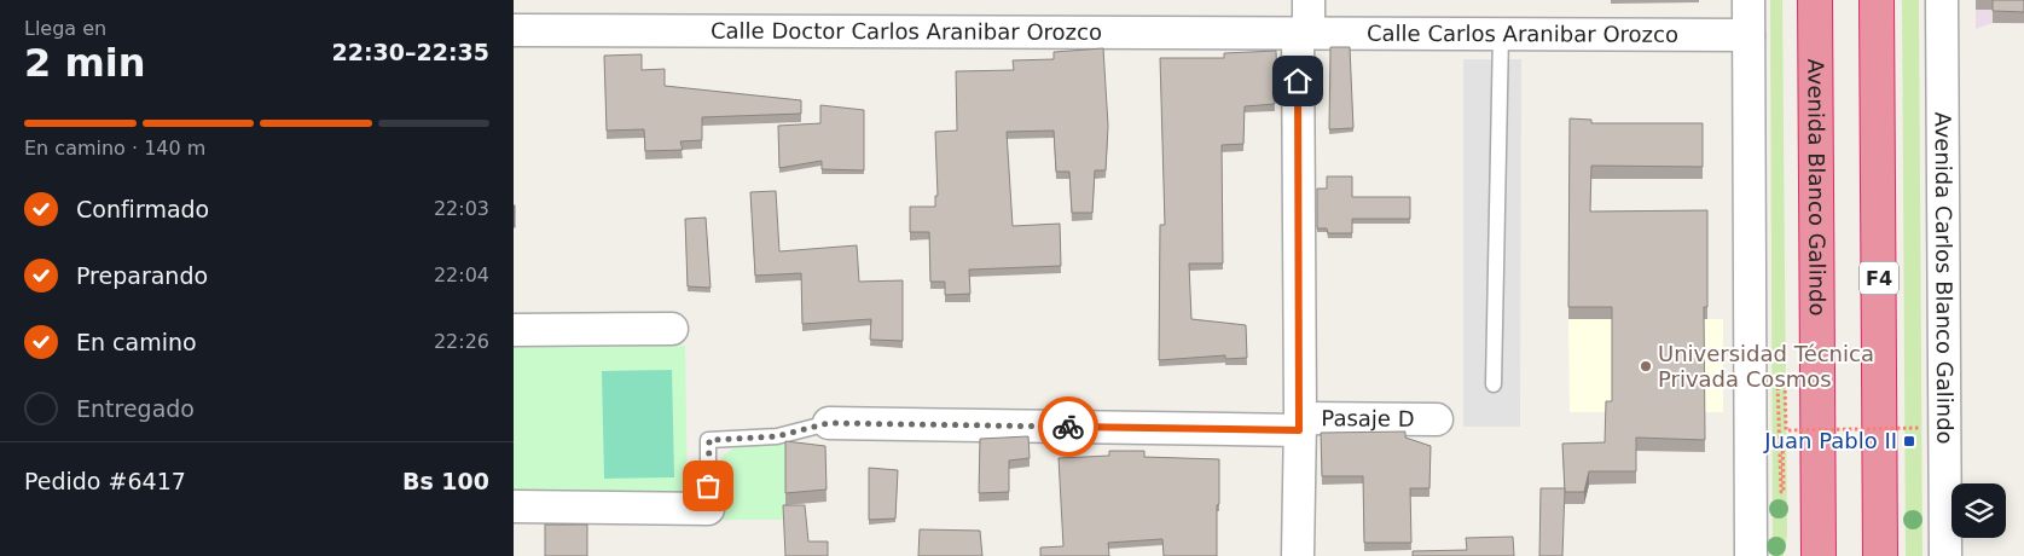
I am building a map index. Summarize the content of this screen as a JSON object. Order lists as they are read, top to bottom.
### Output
{
  "streets": {
    "highway": ["Avenida Blanco Galindo", "F4"],
    "street": [
      "Calle Doctor Carlos Aranibar Orozco",
      "Calle Carlos Aranibar Orozco",
      "Avenida Carlos Blanco Galindo",
      "Pasaje D"
    ]
  },
  "crossings": [
    ["Calle Doctor Carlos Aranibar Orozco", "Calle Carlos Aranibar Orozco"]
  ],
  "places": {
    "other": ["Universidad Técnica Privada Cosmos"],
    "transit": ["Juan Pablo II"]
  },
  "page": {
    "heading": ["2 min", "Llega en", "22:30–22:35"],
    "panel": ["Pedido #6417", "Bs 100"],
    "bar": "En camino · 140 m",
    "list": [
      ["Confirmado", "22:03"],
      ["Preparando", "22:04"],
      ["En camino", "22:26"],
      "Entregado"
    ]
  }
}
